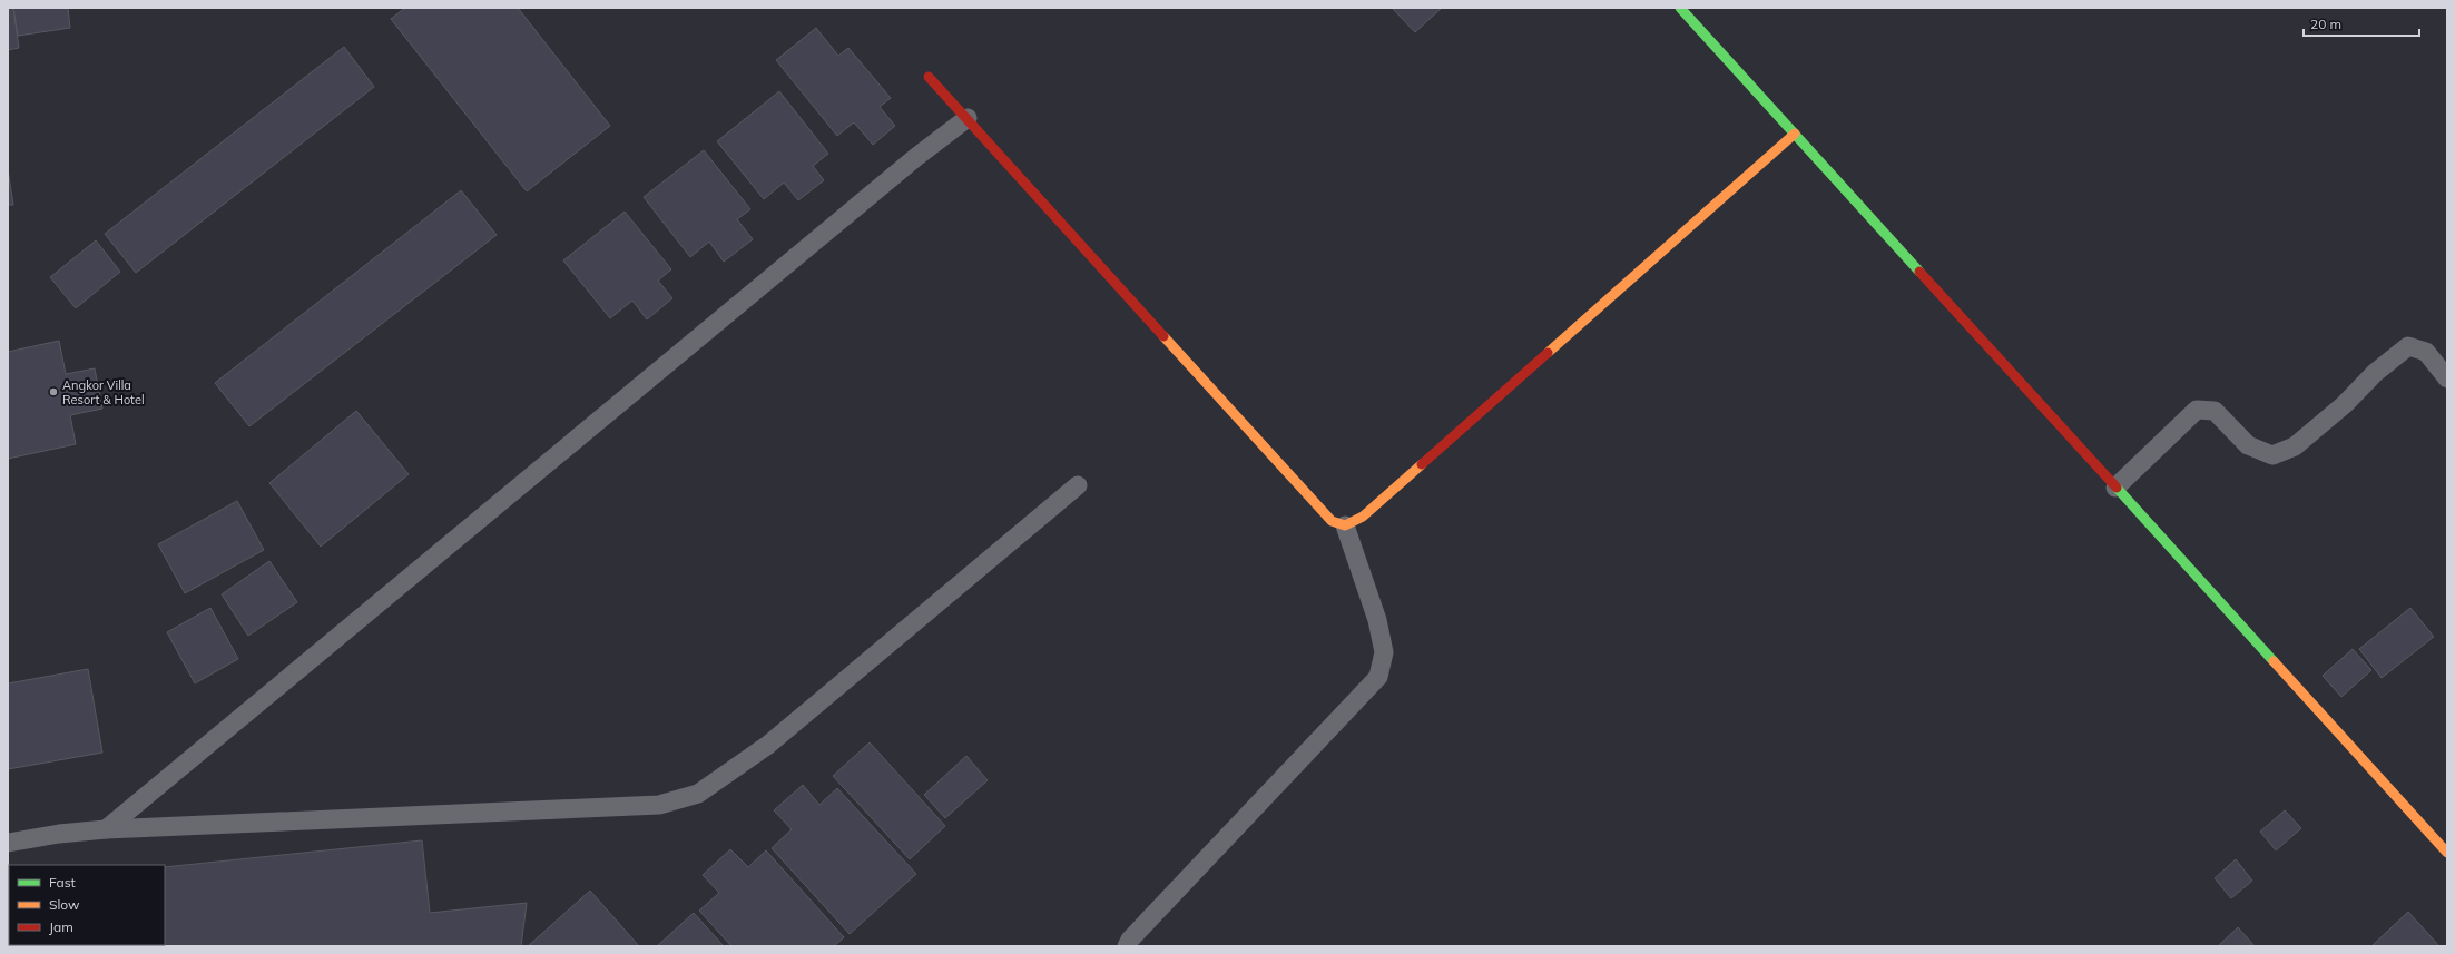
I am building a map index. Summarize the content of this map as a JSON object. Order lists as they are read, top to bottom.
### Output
{
  "places": ["Angkor Villa Resort & Hotel"],
  "legend": ["Fast", "Slow", "Jam"],
  "scale_bar": "20 m"
}
